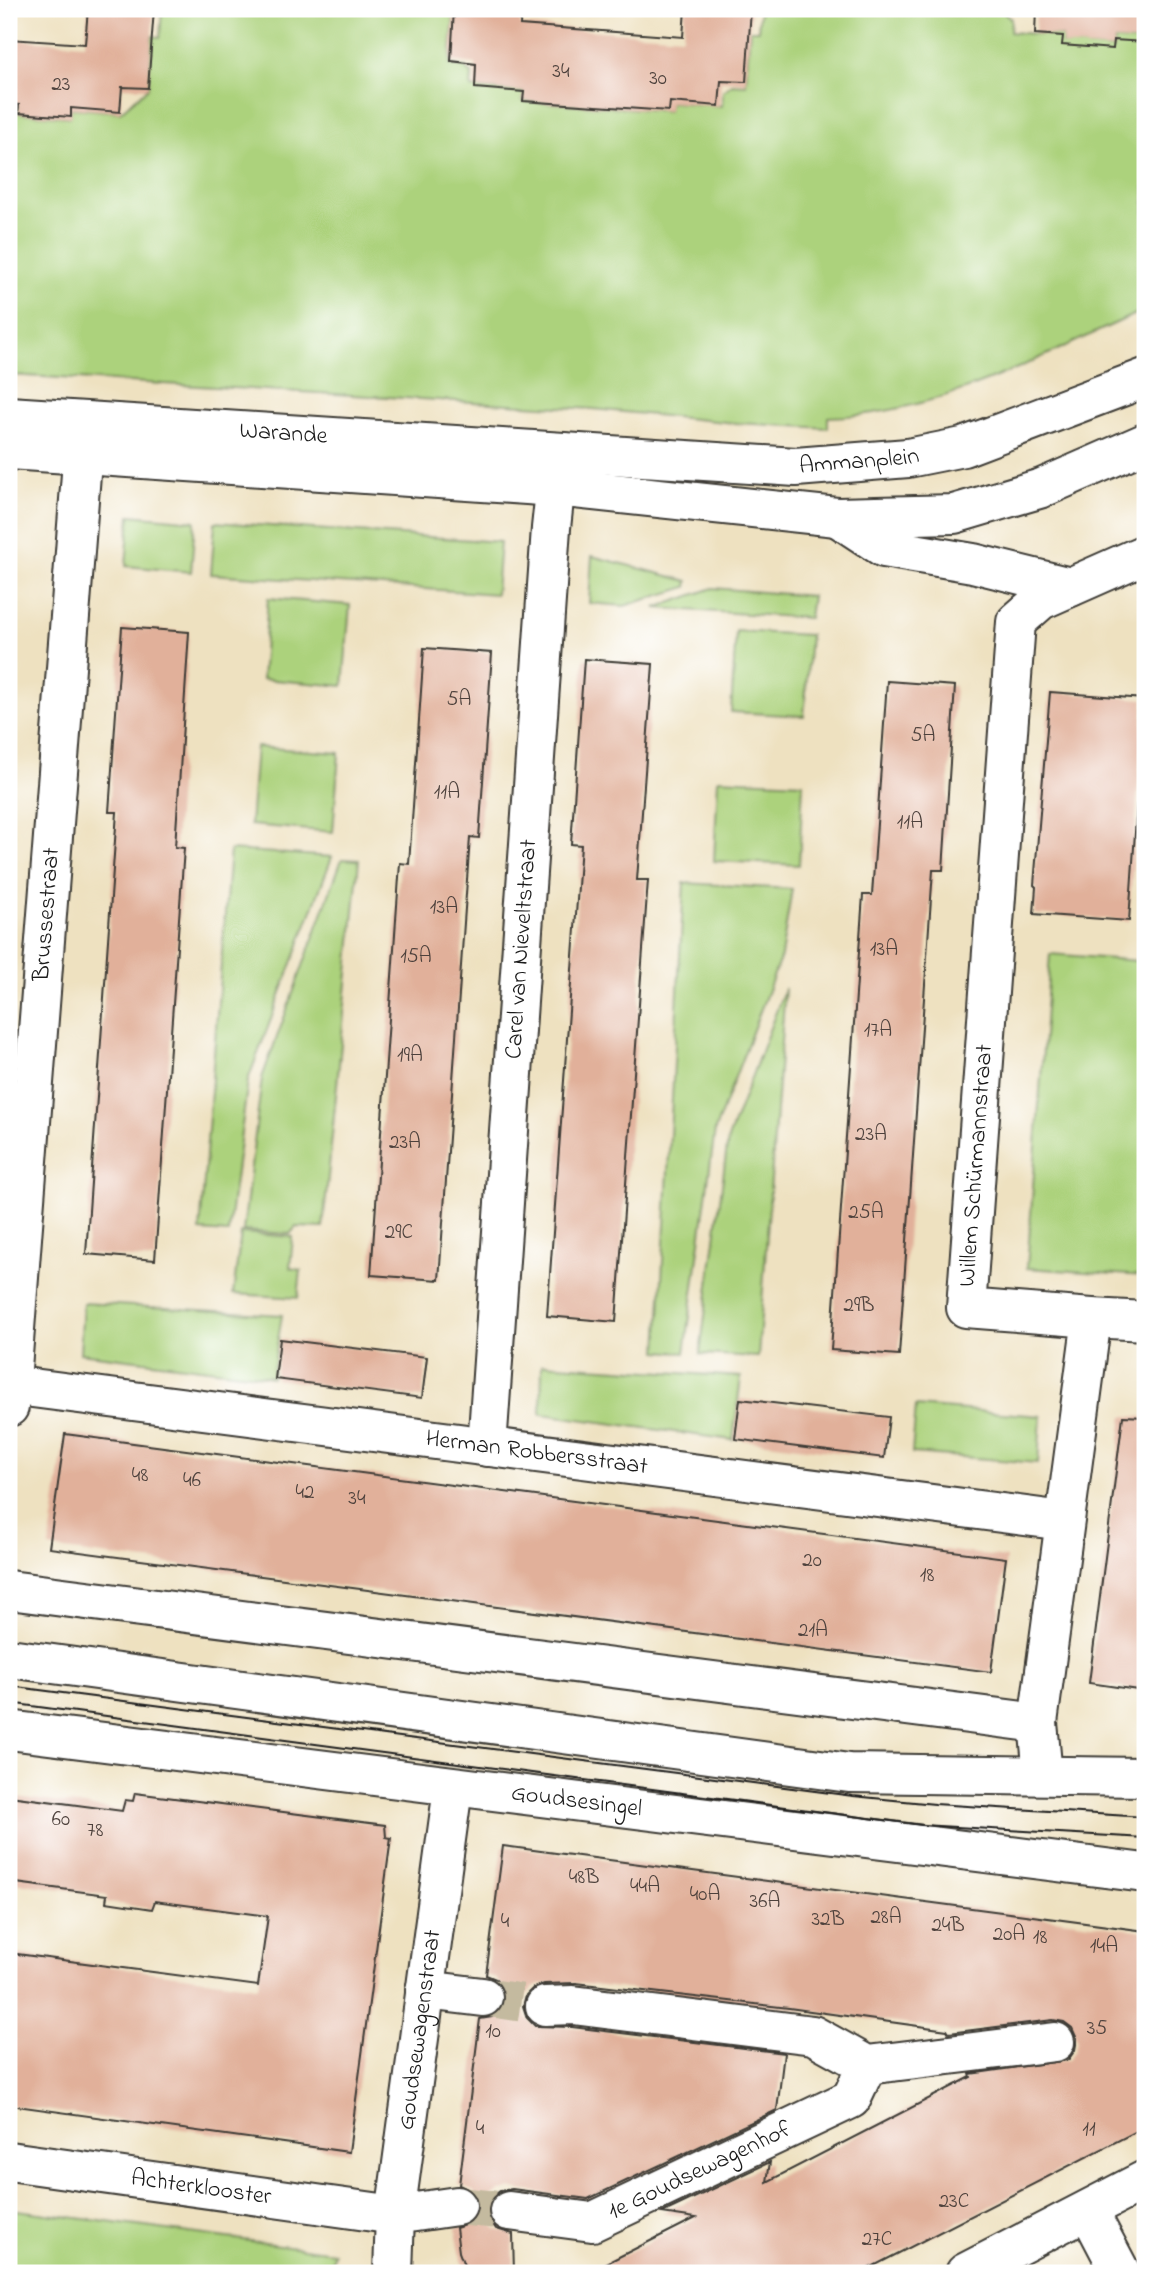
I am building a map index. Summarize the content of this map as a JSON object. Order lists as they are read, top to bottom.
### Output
{
  "streets": {
    "street": [
      "Warande",
      "Ammanplein",
      "Brussestraat",
      "Carel van Nieveltstraat",
      "Willem Schürmannstraat",
      "Herman Robbersstraat",
      "Goudsesingel",
      "Goudsewagenstraat",
      "1e Goudsewagenhof",
      "Achterklooster"
    ]
  },
  "crossings": [
    ["Warande", "Ammanplein"],
    ["Warande", "Brussestraat"],
    ["Warande", "Carel van Nieveltstraat"],
    ["Ammanplein", "Carel van Nieveltstraat"],
    ["Ammanplein", "Willem Schürmannstraat"],
    ["Brussestraat", "Herman Robbersstraat"],
    ["Carel van Nieveltstraat", "Herman Robbersstraat"],
    ["Goudsesingel", "Goudsewagenstraat"],
    ["Goudsewagenstraat", "Achterklooster"]
  ],
  "house_numbers": [
    "34",
    "30",
    "23",
    "5A",
    "5A",
    "11A",
    "11A",
    "13A",
    "13A",
    "15A",
    "17A",
    "19A",
    "23A",
    "23A",
    "25A",
    "29C",
    "29B",
    "48",
    "46",
    "42",
    "34",
    "20",
    "18",
    "21A",
    "60",
    "78",
    "48B",
    "44A",
    "40A",
    "36A",
    "28A",
    "32B",
    "4",
    "24B",
    "20A",
    "18",
    "14A",
    "35",
    "10",
    "4",
    "11",
    "23C",
    "27C"
  ]
}
